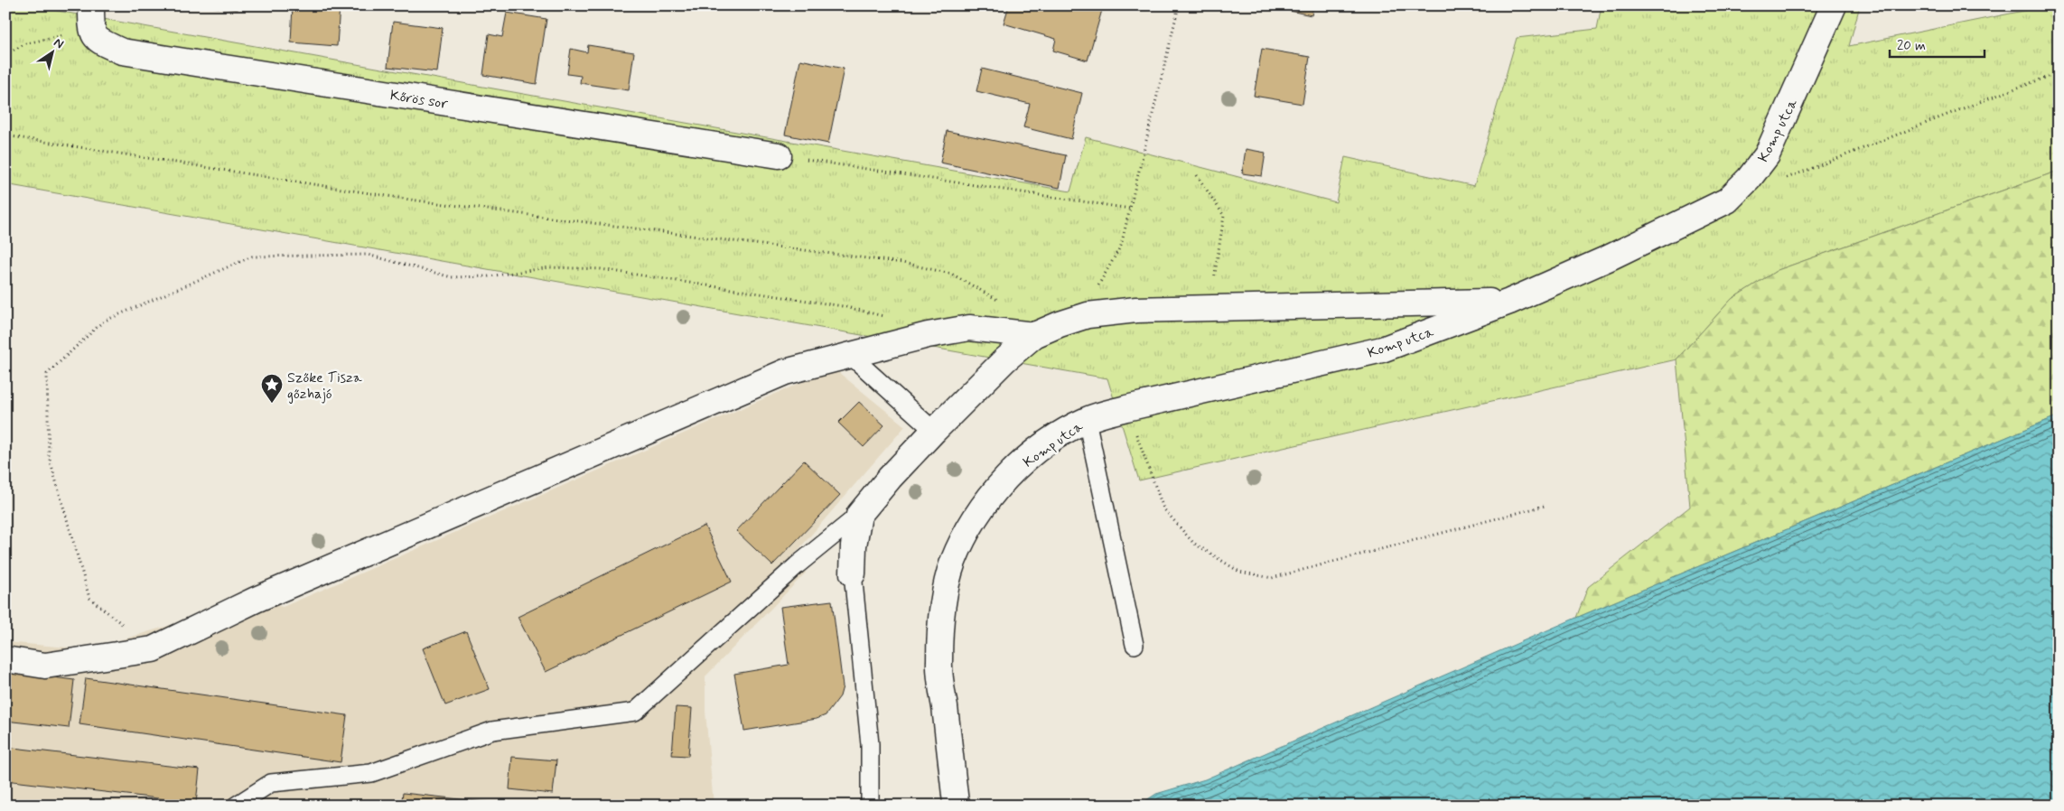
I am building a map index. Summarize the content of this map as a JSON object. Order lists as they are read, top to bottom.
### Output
{
  "streets": {
    "street": ["Kőrös sor", "Komp utca"]
  },
  "places": {
    "place": ["Szőke Tisza gőzhajó"]
  },
  "scale_bar": "20 m",
  "north": "top right"
}
